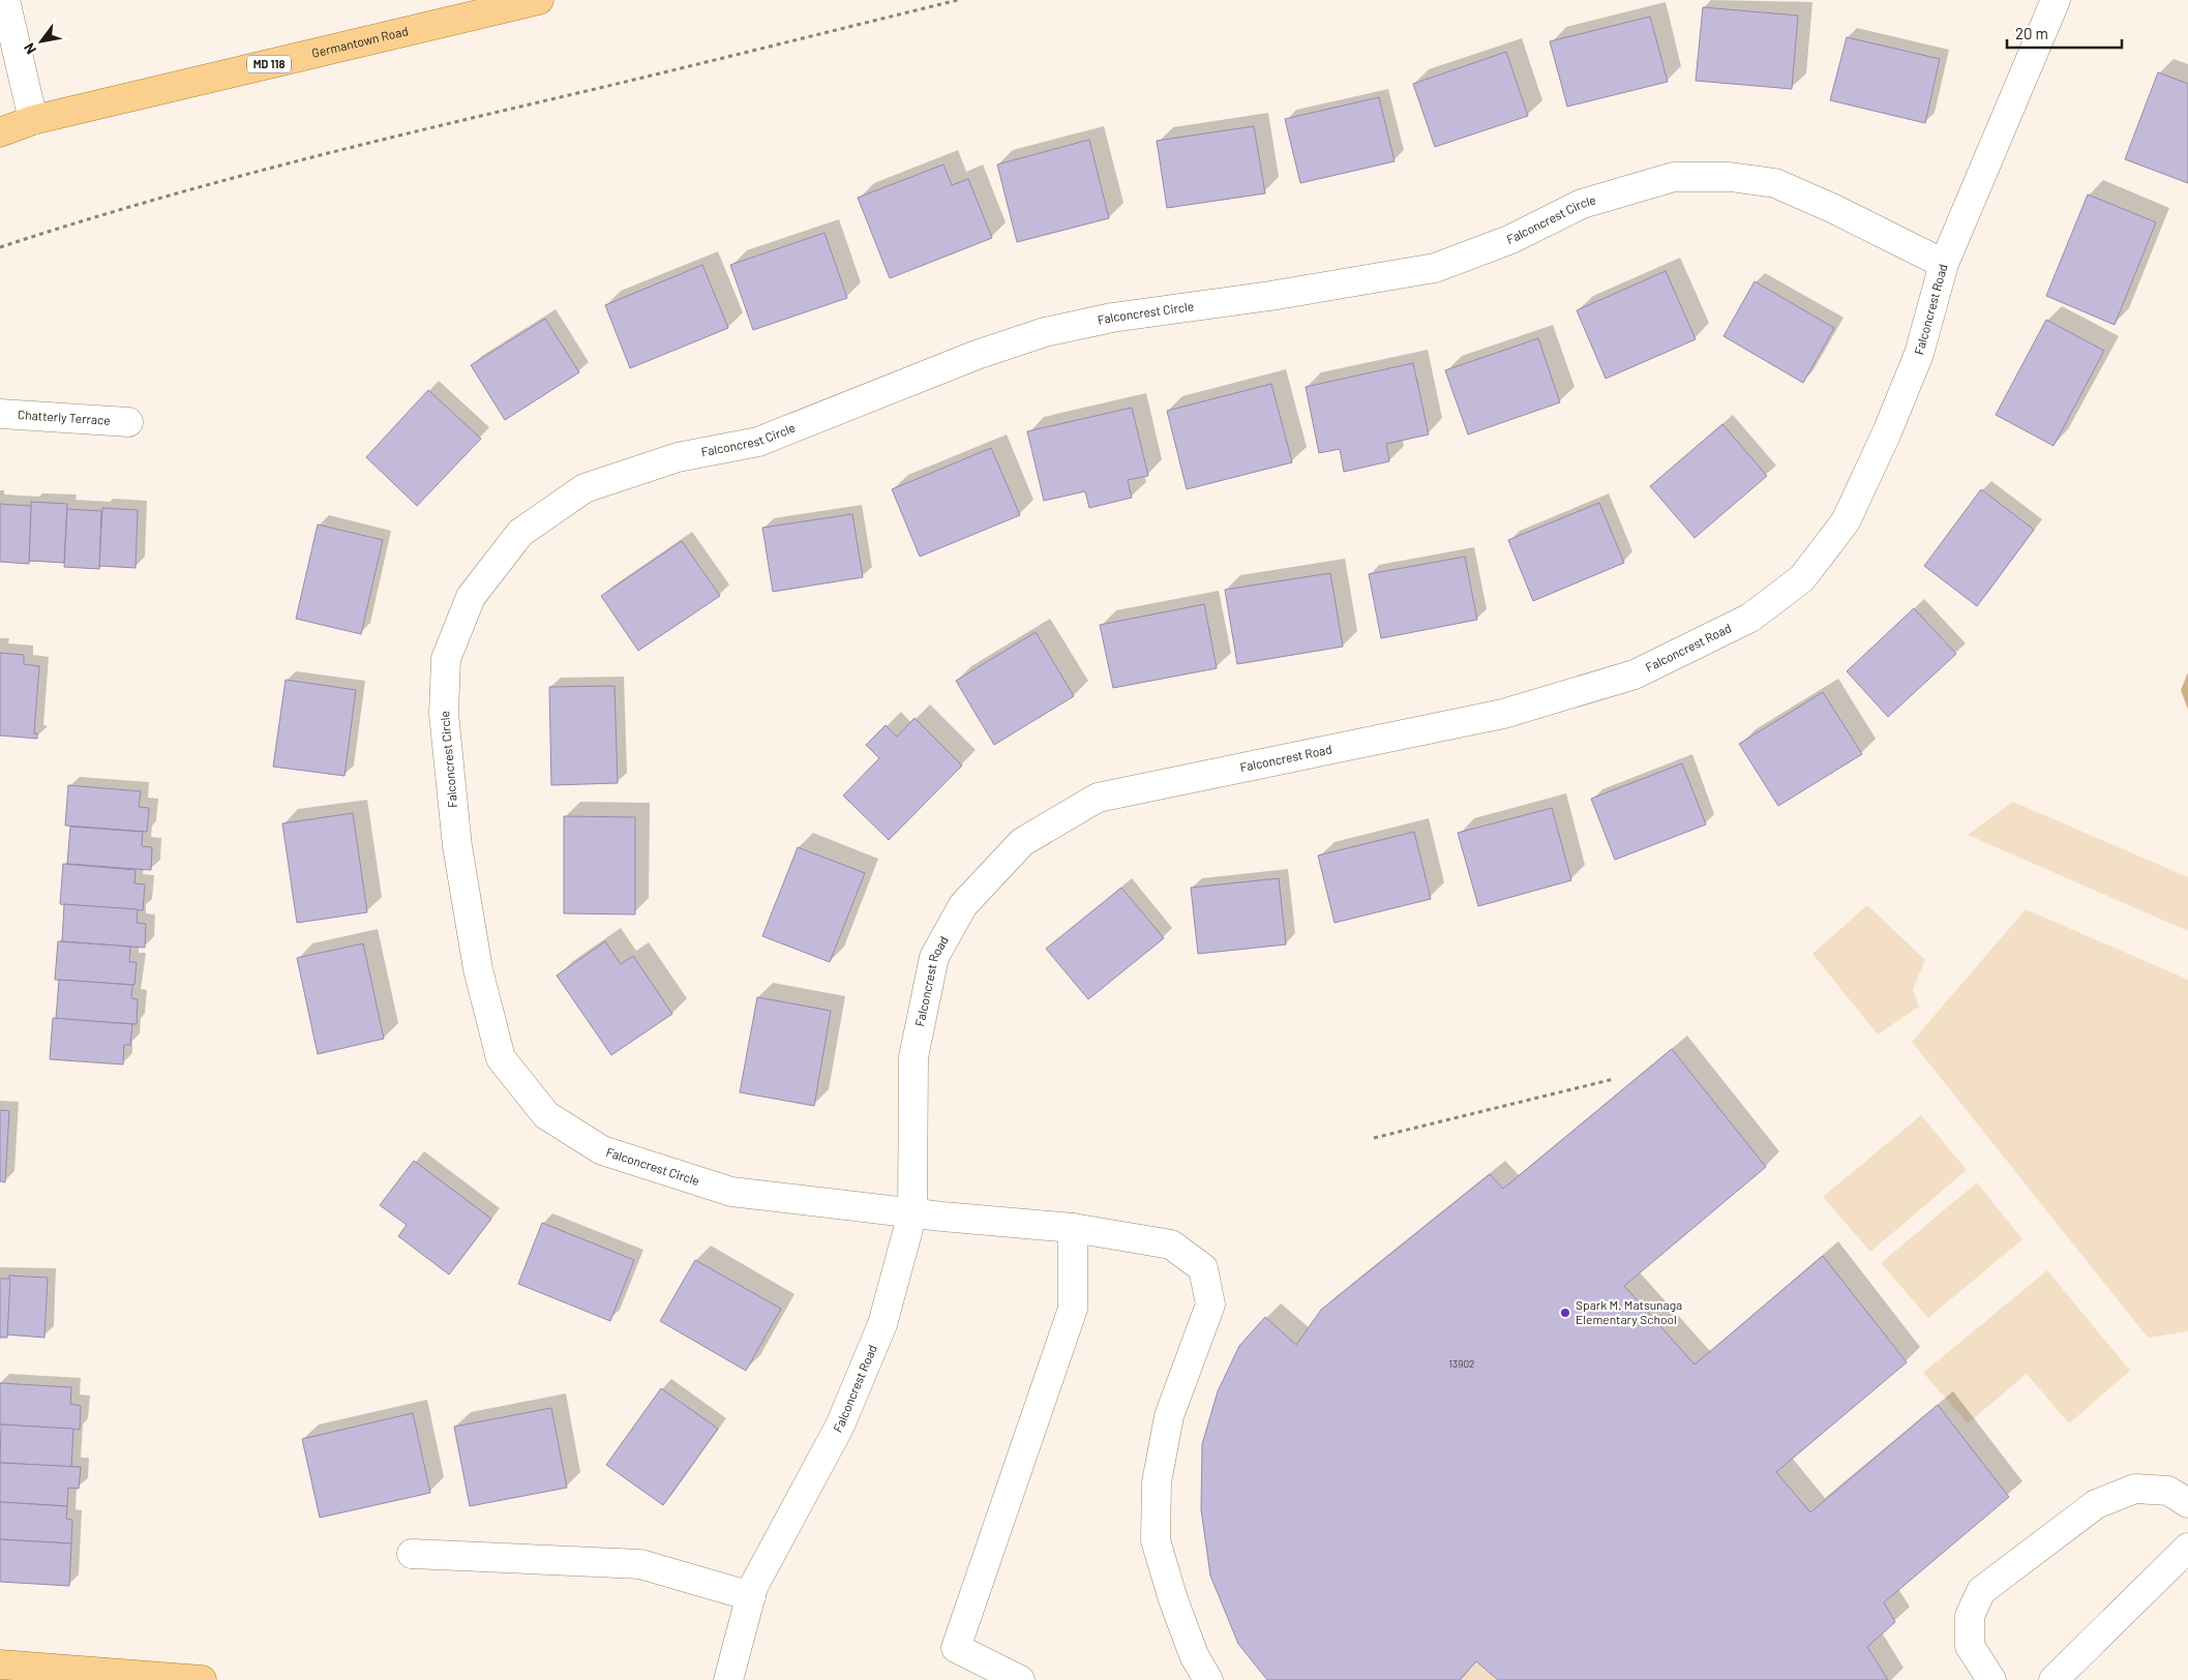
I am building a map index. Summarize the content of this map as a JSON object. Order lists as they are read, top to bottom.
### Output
{
  "streets": {
    "main road": ["Germantown Road", "MD 118"],
    "street": ["Falconcrest Circle", "Falconcrest Road", "Chatterly Terrace"]
  },
  "crossings": [
    ["Falconcrest Circle", "Falconcrest Road"]
  ],
  "places": ["Spark M. Matsunaga Elementary School"],
  "house_numbers": ["13902"],
  "scale_bar": "20 m",
  "north": "bottom left"
}
